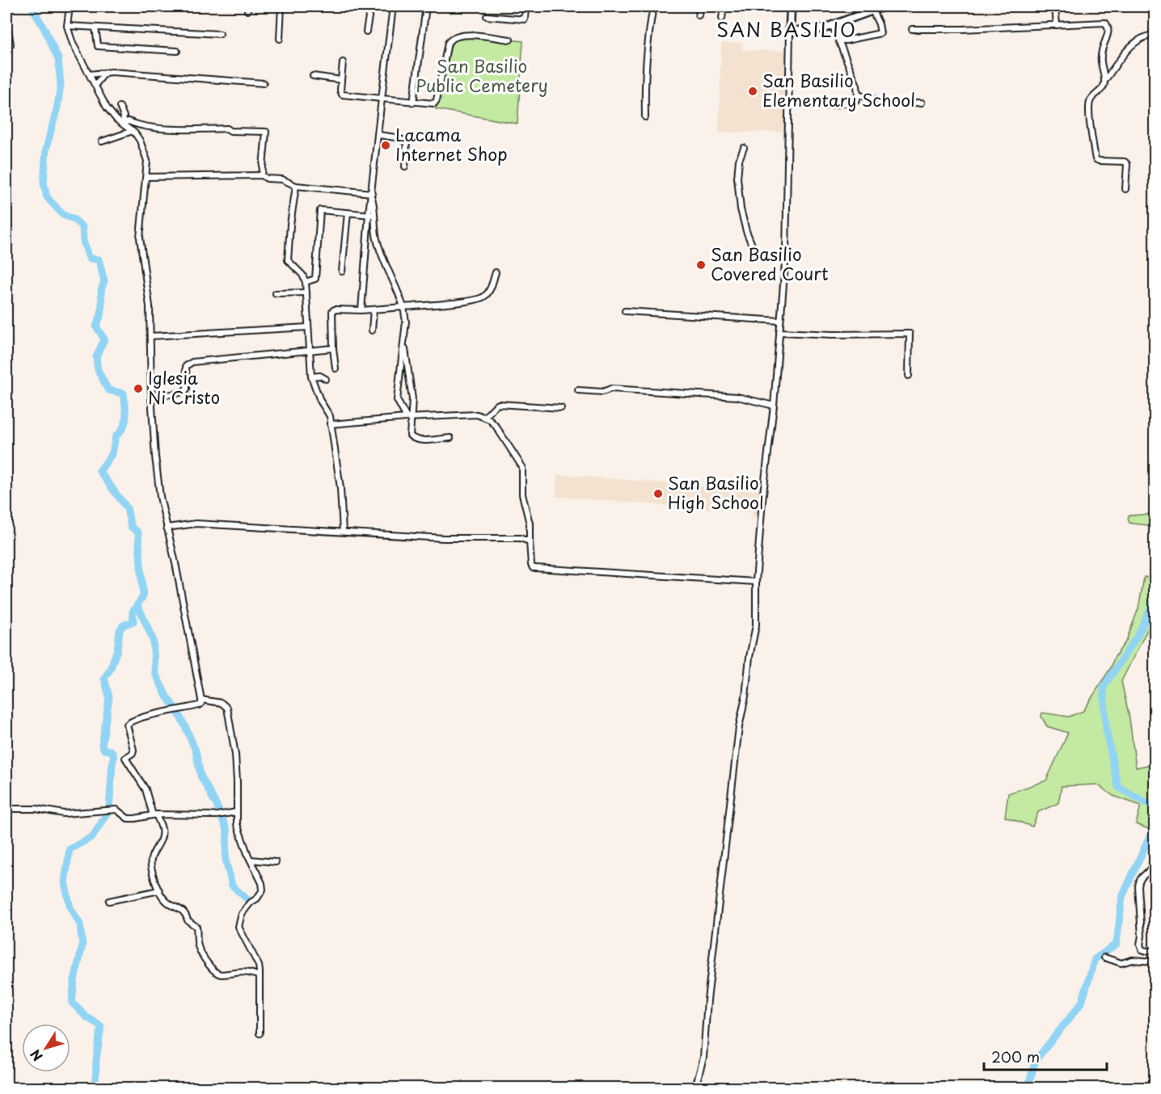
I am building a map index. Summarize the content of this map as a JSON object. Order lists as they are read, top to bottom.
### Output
{
  "districts": ["SAN BASILIO"],
  "parks": ["San Basilio Public Cemetery"],
  "places": [
    "San Basilio Elementary School",
    "Lacama Internet Shop",
    "San Basilio Covered Court",
    "Iglesia Ni Cristo",
    "San Basilio High School"
  ],
  "scale_bar": "200 m",
  "north": "bottom left"
}
